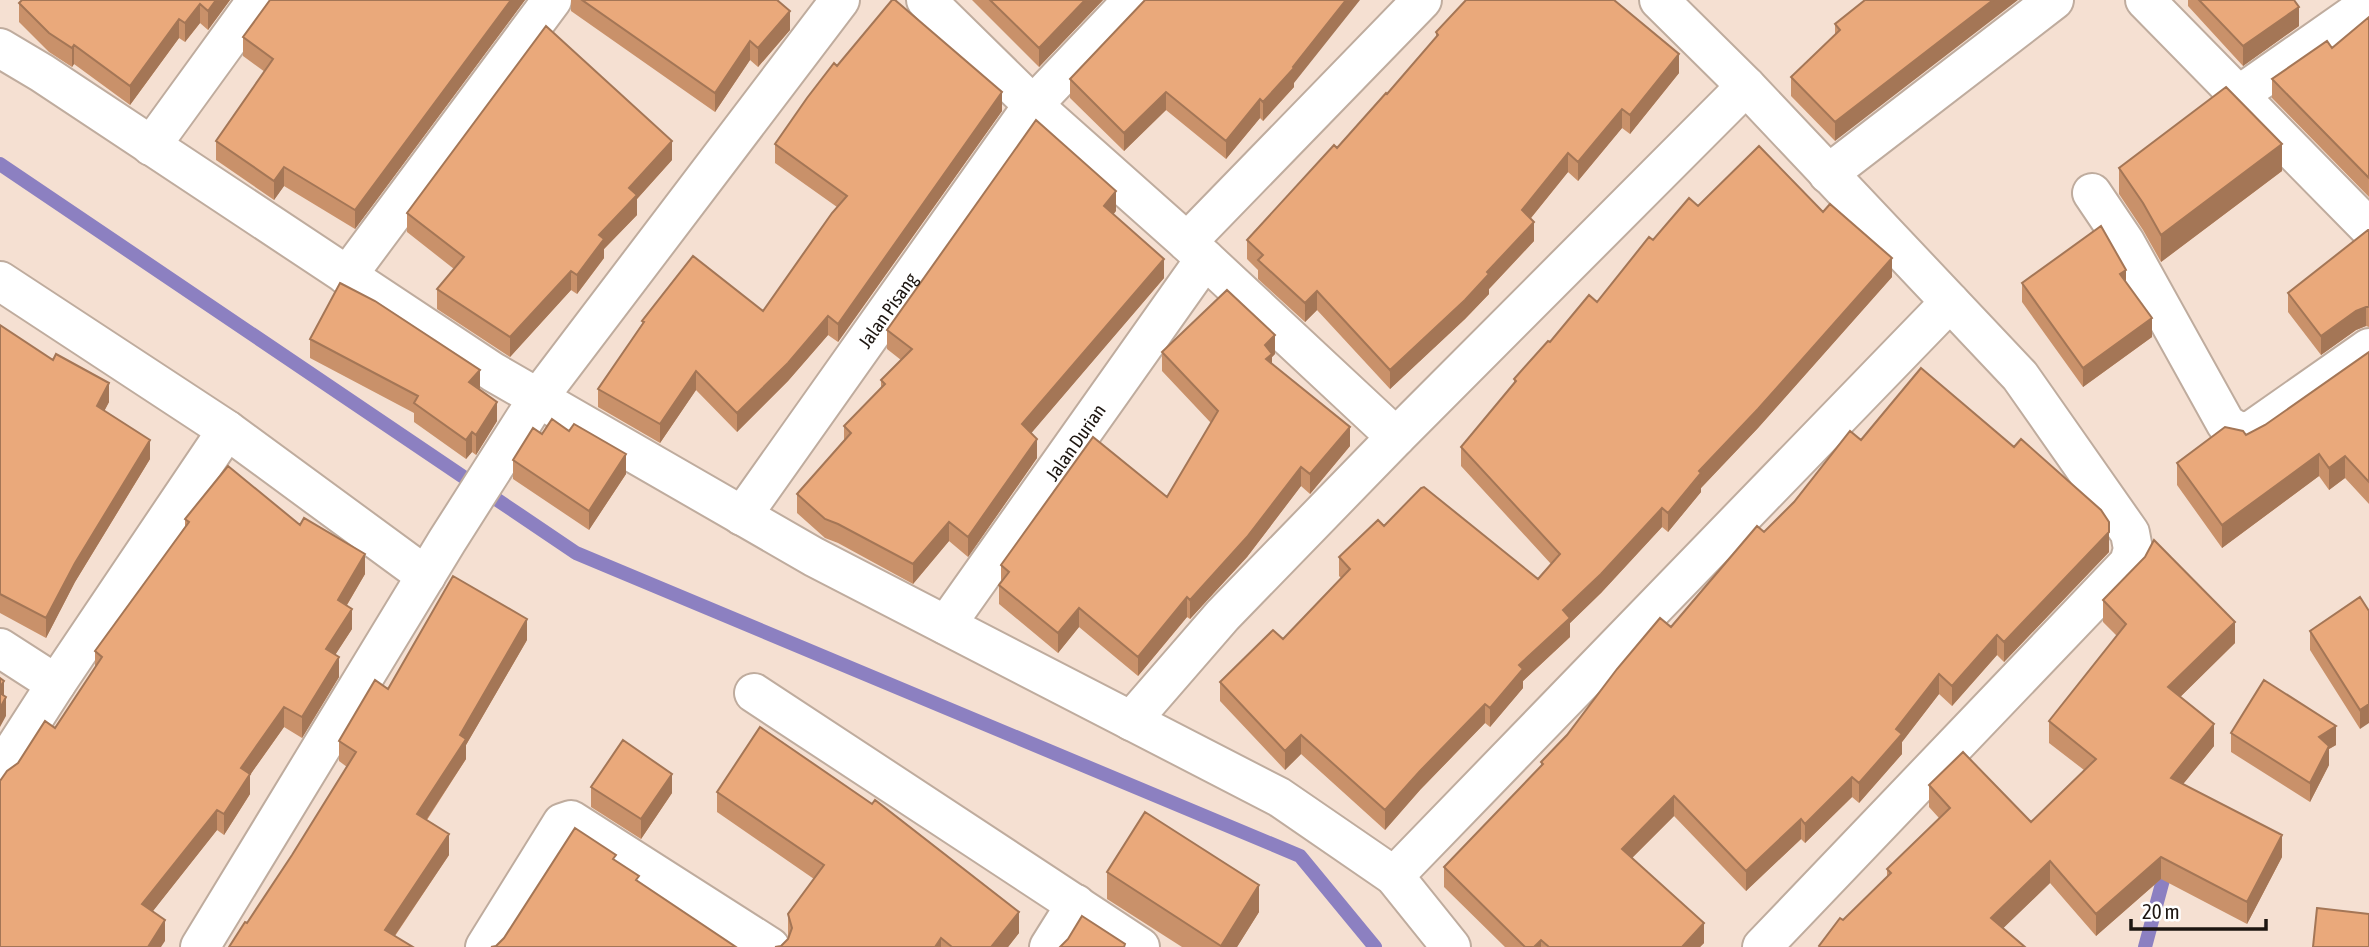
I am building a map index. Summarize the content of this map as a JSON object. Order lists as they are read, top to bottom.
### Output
{
  "streets": {
    "street": ["Jalan Pisang", "Jalan Durian"]
  },
  "scale_bar": "20 m"
}
